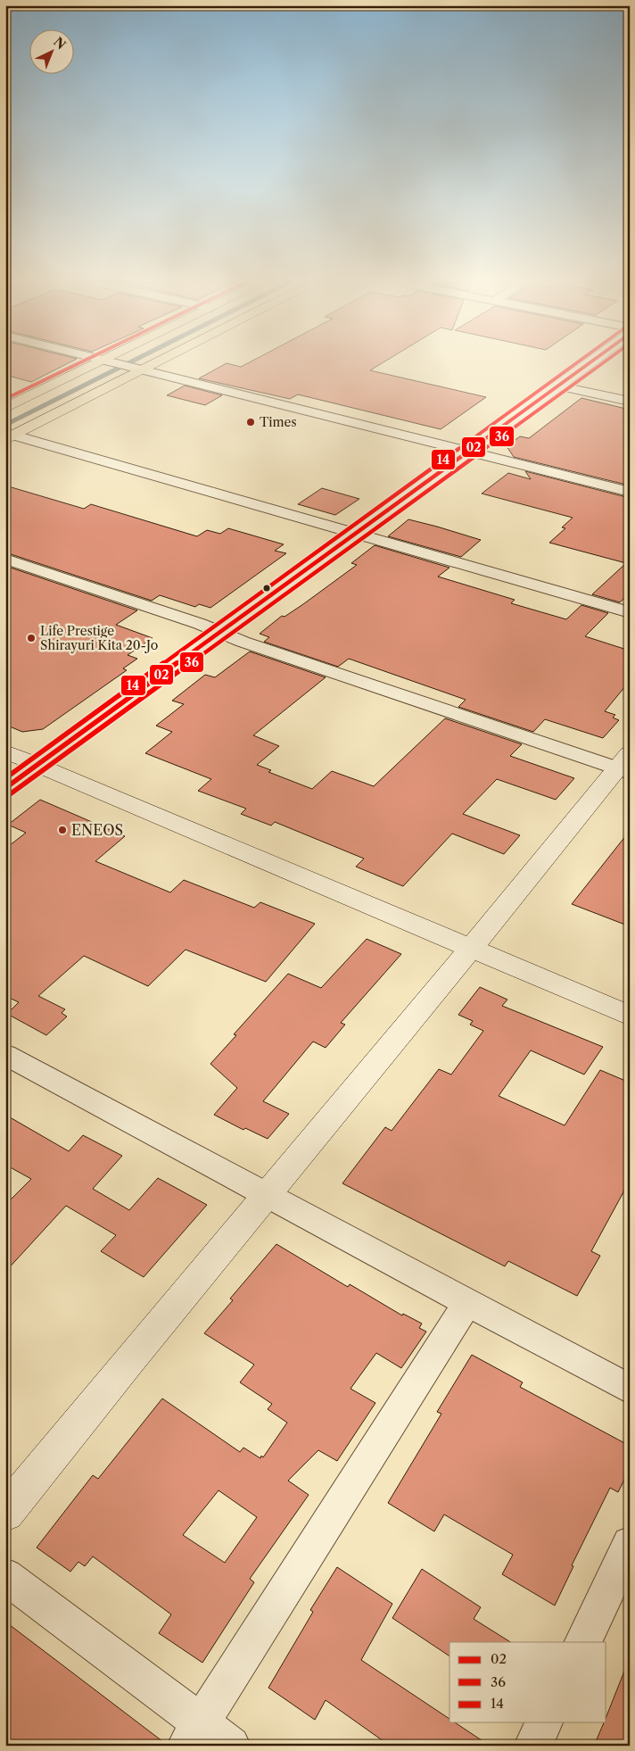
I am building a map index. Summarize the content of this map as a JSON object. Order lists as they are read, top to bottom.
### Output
{
  "places": ["Times", "Life Prestige Shirayuri Kita 20-Jo", "ENEOS"],
  "lines": ["transit line 02", "transit line 36", "transit line 14"],
  "legend": ["02", "36", "14"],
  "north": "top right"
}
